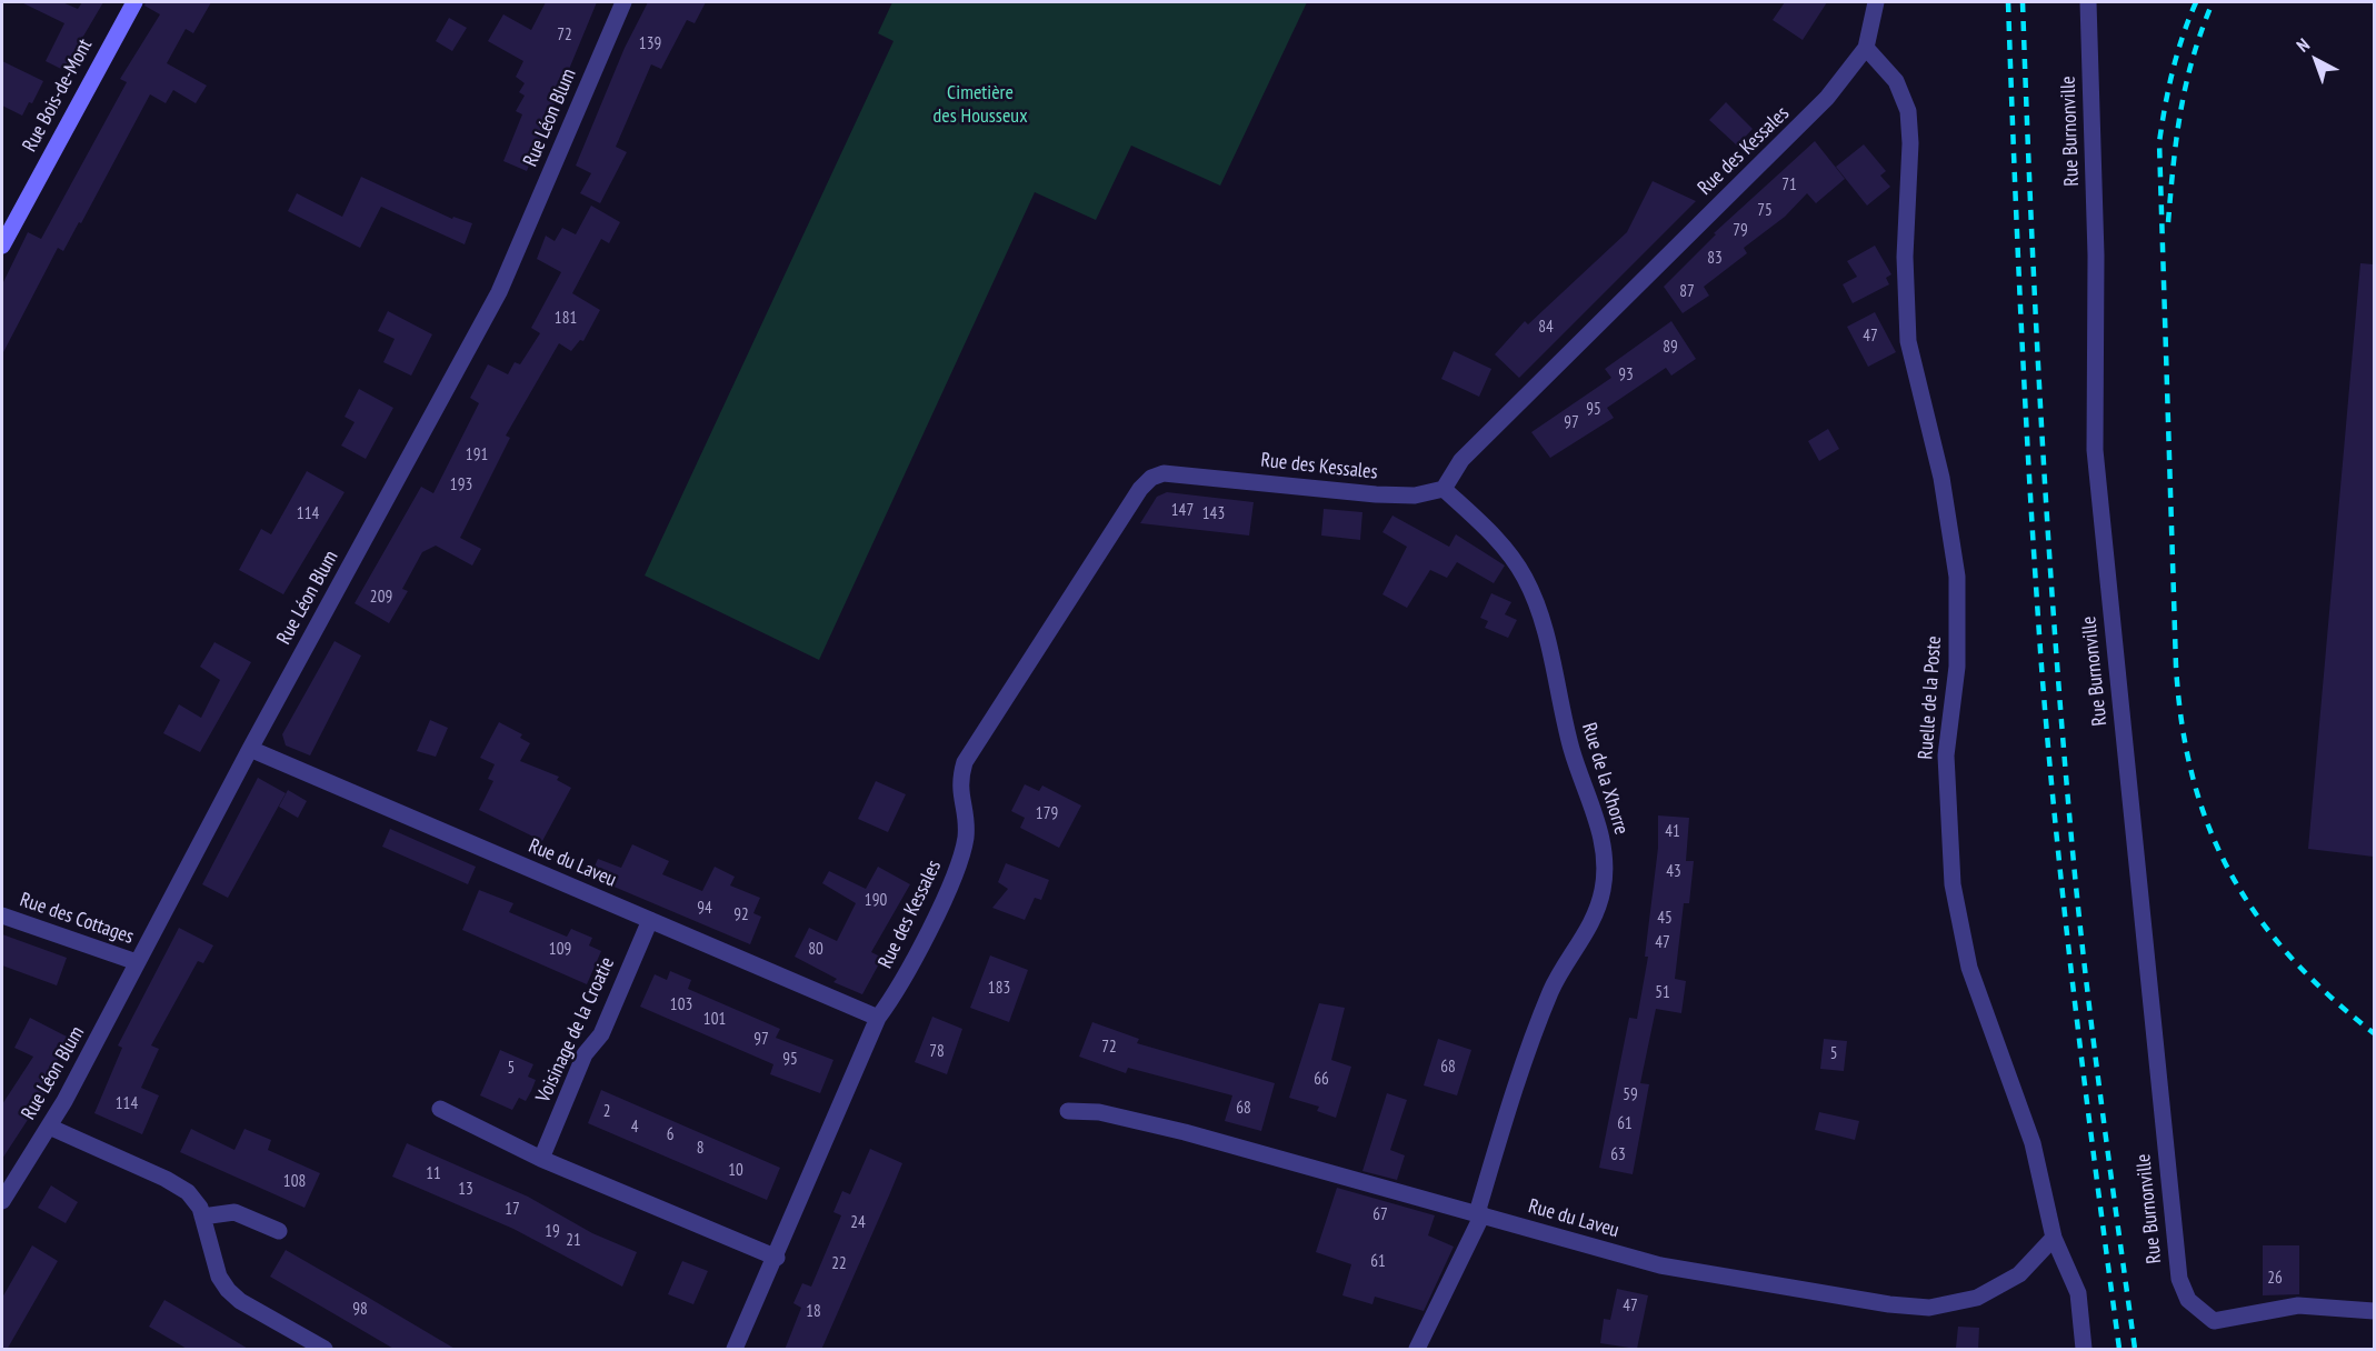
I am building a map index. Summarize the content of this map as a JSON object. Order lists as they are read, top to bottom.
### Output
{
  "streets": {
    "street": [
      "Rue Bois-de-Mont",
      "Rue Léon Blum",
      "Rue Burnonville",
      "Rue des Kessales",
      "Ruelle de la Poste",
      "Rue de la Xhorre",
      "Rue du Laveu",
      "Rue des Cottages",
      "Voisinage de la Croatie"
    ]
  },
  "crossings": [
    ["Rue Léon Blum", "Rue du Laveu"],
    ["Rue Léon Blum", "Rue des Cottages"],
    ["Rue des Kessales", "Ruelle de la Poste"],
    ["Rue des Kessales", "Rue de la Xhorre"],
    ["Rue des Kessales", "Rue du Laveu"],
    ["Ruelle de la Poste", "Rue du Laveu"],
    ["Rue de la Xhorre", "Rue du Laveu"],
    ["Rue du Laveu", "Voisinage de la Croatie"]
  ],
  "parks": ["Cimetière des Housseux"],
  "house_numbers": [
    "72",
    "139",
    "71",
    "75",
    "79",
    "83",
    "87",
    "181",
    "84",
    "47",
    "89",
    "93",
    "95",
    "97",
    "191",
    "193",
    "147",
    "114",
    "143",
    "209",
    "179",
    "41",
    "43",
    "190",
    "94",
    "92",
    "45",
    "47",
    "109",
    "80",
    "183",
    "51",
    "103",
    "101",
    "97",
    "72",
    "78",
    "5",
    "95",
    "68",
    "5",
    "66",
    "59",
    "114",
    "68",
    "2",
    "61",
    "4",
    "6",
    "8",
    "63",
    "10",
    "11",
    "108",
    "13",
    "17",
    "67",
    "24",
    "19",
    "21",
    "61",
    "22",
    "26",
    "47",
    "98",
    "18"
  ],
  "north": "top left"
}
